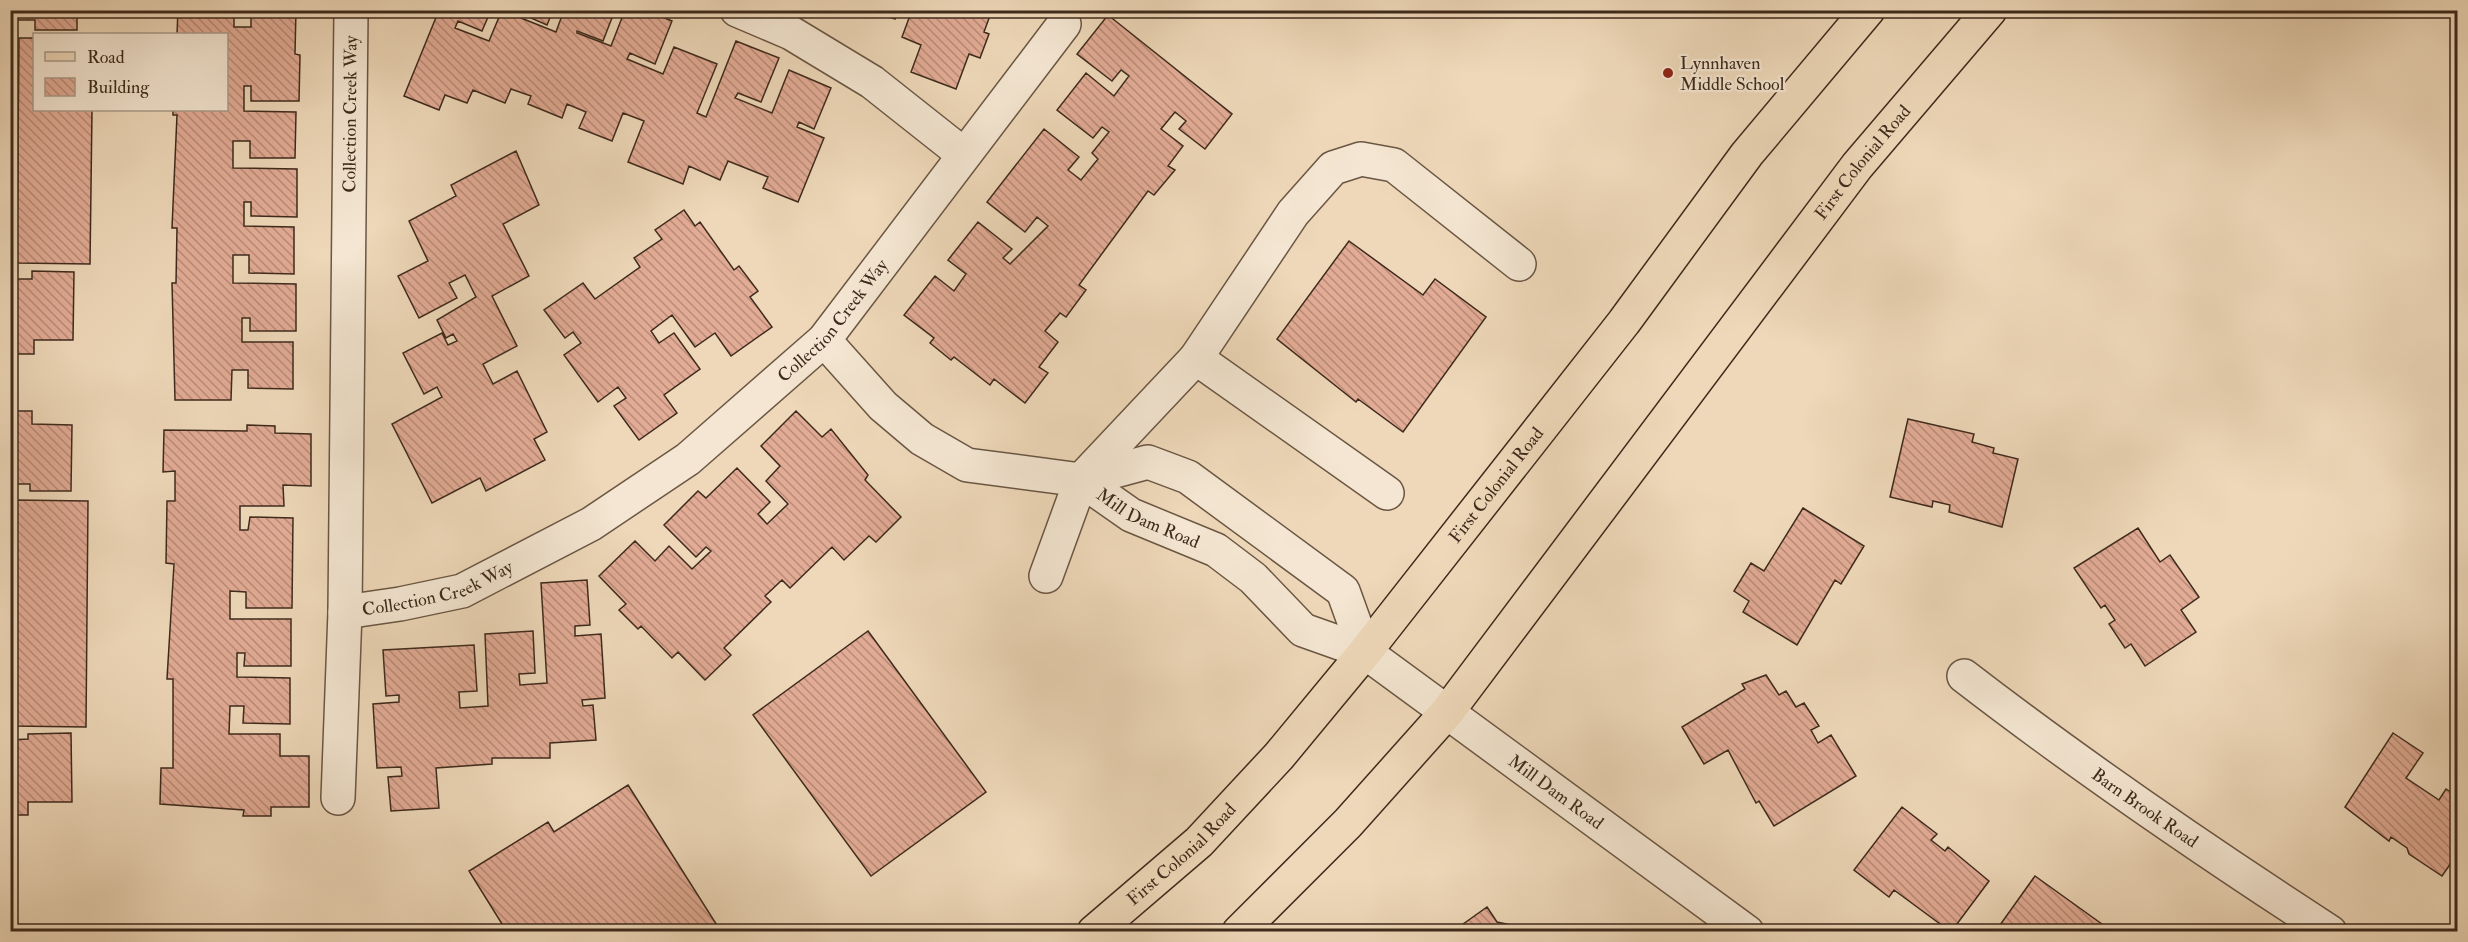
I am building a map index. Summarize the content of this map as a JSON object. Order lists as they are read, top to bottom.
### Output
{
  "streets": {
    "main road": ["First Colonial Road"],
    "street": ["Collection Creek Way", "Mill Dam Road", "Barn Brook Road"]
  },
  "crossings": [
    ["Collection Creek Way", "Mill Dam Road"],
    ["First Colonial Road", "Mill Dam Road"]
  ],
  "places": ["Lynnhaven Middle School"],
  "legend": ["Road", "Building"]
}
